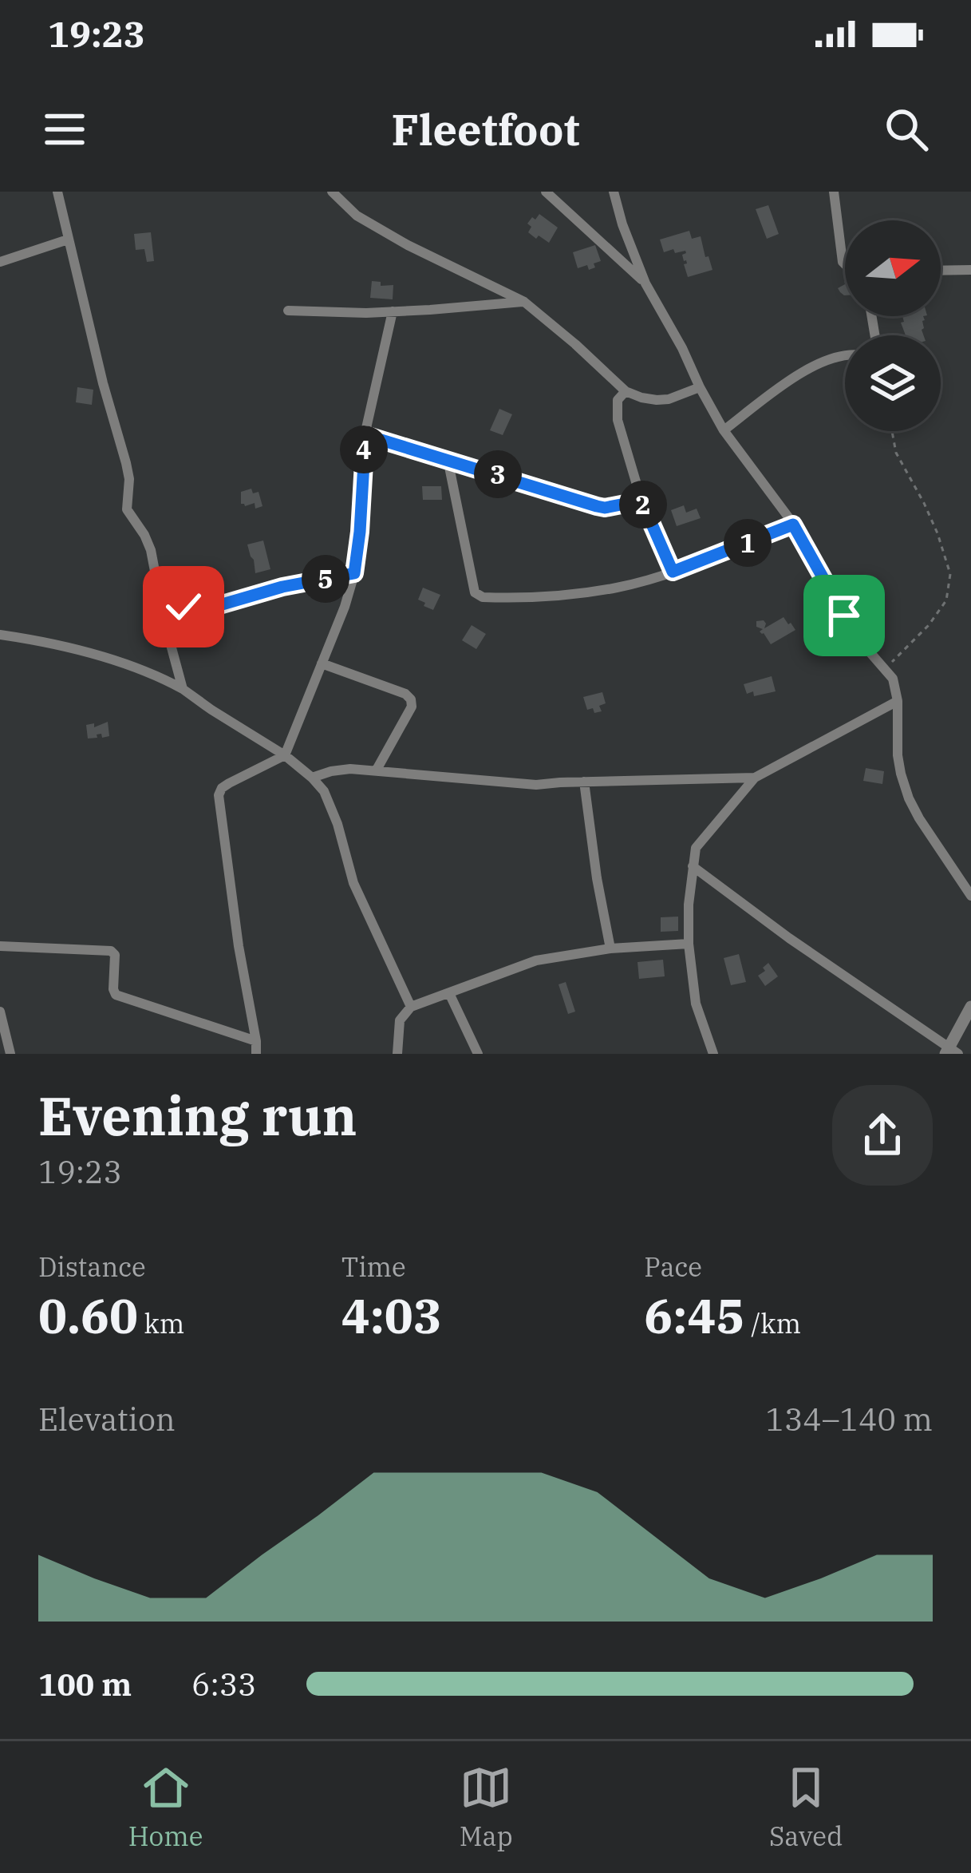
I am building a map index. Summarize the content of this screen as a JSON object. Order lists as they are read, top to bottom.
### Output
{
  "north": "right",
  "page": {
    "status": "19:23",
    "header": "Fleetfoot",
    "pins": [
      "4",
      "3",
      "2",
      "1",
      "5"
    ],
    "heading": ["Evening run", "19:23"],
    "stats": [
      ["Distance", "0.60 km"],
      ["Time", "4:03"],
      ["Pace", "6:45 /km"]
    ],
    "chart": ["Elevation", "134–140 m"],
    "list": [
      {
        "name": "100 m",
        "note": "6:33"
      }
    ],
    "tabs": ["Home", "Map", "Saved"]
  }
}
